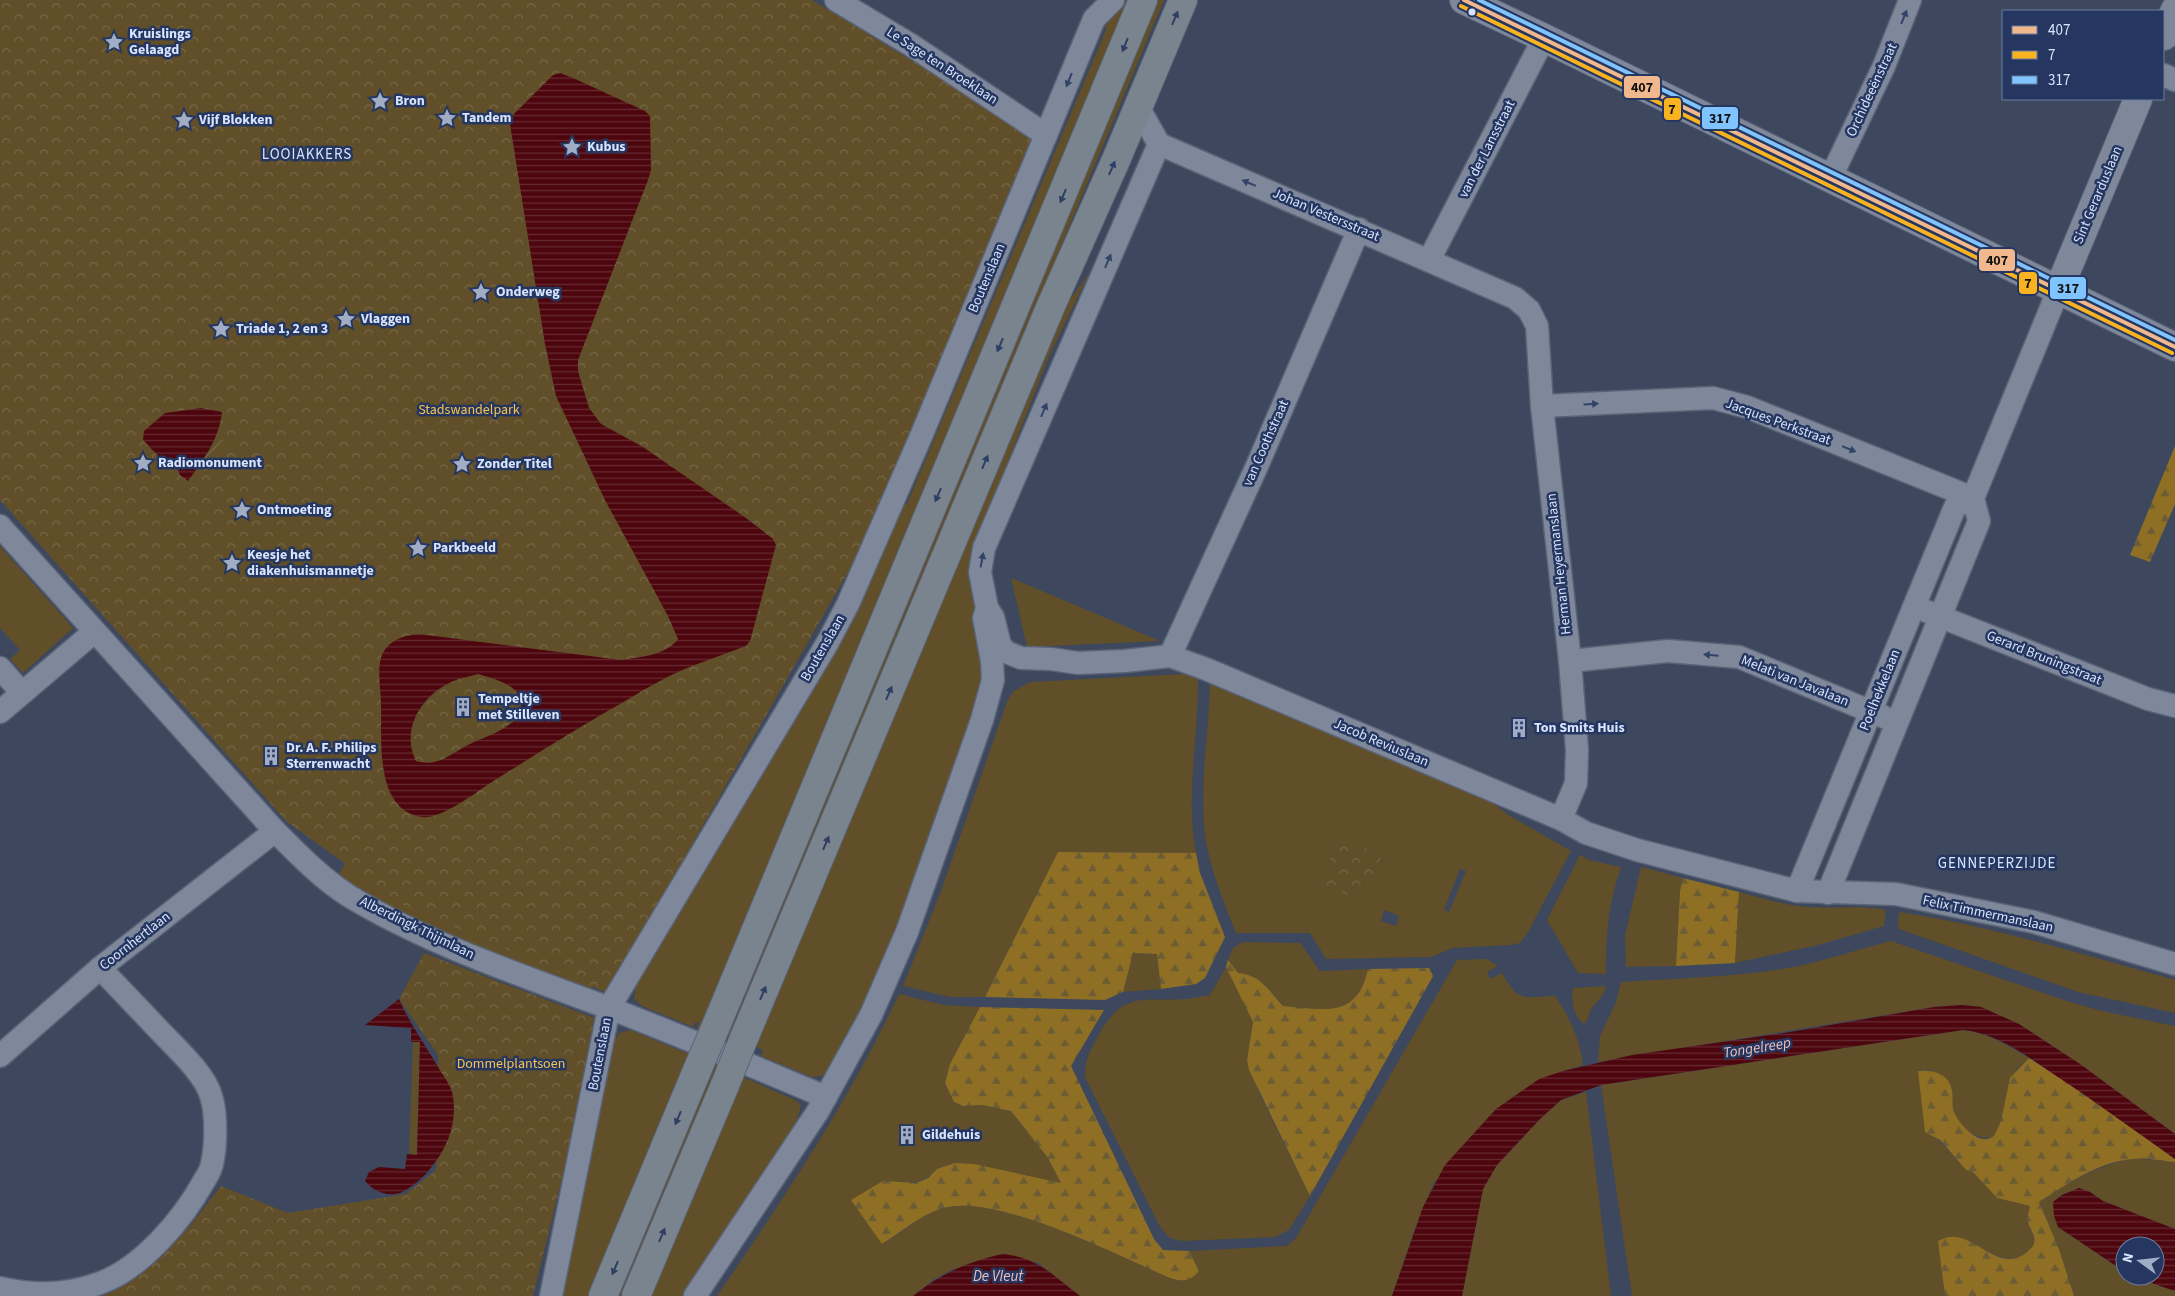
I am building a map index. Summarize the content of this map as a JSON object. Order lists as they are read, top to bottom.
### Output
{
  "streets": {
    "main road": ["Sint Gerarduslaan"],
    "street": [
      "Le Sage ten Broeklaan",
      "Orchideeënstraat",
      "van der Lansstraat",
      "Johan Vestersstraat",
      "Boutenslaan",
      "Jacques Perkstraat",
      "van Coothstraat",
      "Herman Heyermanslaan",
      "Gerard Bruningstraat",
      "Melati van Javalaan",
      "Poelhekkelaan",
      "Jacob Reviuslaan",
      "Felix Timmermanslaan",
      "Alberdingk Thijmlaan",
      "Coornhertlaan"
    ]
  },
  "crossings": [
    ["Le Sage ten Broeklaan", "Boutenslaan"],
    ["van der Lansstraat", "Johan Vestersstraat"],
    ["Johan Vestersstraat", "van Coothstraat"],
    ["Johan Vestersstraat", "Herman Heyermanslaan"],
    ["Boutenslaan", "Alberdingk Thijmlaan"],
    ["Jacques Perkstraat", "Herman Heyermanslaan"],
    ["Jacques Perkstraat", "Poelhekkelaan"],
    ["van Coothstraat", "Jacob Reviuslaan"],
    ["Herman Heyermanslaan", "Melati van Javalaan"],
    ["Herman Heyermanslaan", "Jacob Reviuslaan"],
    ["Gerard Bruningstraat", "Poelhekkelaan"],
    ["Melati van Javalaan", "Poelhekkelaan"],
    ["Poelhekkelaan", "Jacob Reviuslaan"],
    ["Poelhekkelaan", "Felix Timmermanslaan"],
    ["Jacob Reviuslaan", "Felix Timmermanslaan"],
    ["Alberdingk Thijmlaan", "Coornhertlaan"]
  ],
  "one_way": [
    "Orchideeënstraat",
    "Johan Vestersstraat",
    "Jacques Perkstraat",
    "Melati van Javalaan"
  ],
  "districts": ["LOOIAKKERS", "GENNEPERZIJDE"],
  "water": ["Tongelreep", "De Vleut"],
  "parks": ["Stadswandelpark", "Dommelplantsoen"],
  "places": {
    "place": [
      "Kruislings Gelaagd",
      "Bron",
      "Tandem",
      "Vijf Blokken",
      "Kubus",
      "Onderweg",
      "Vlaggen",
      "Triade 1, 2 en 3",
      "Radiomonument",
      "Zonder Titel",
      "Ontmoeting",
      "Parkbeeld",
      "Keesje het diakenhuismannetje"
    ],
    "building": [
      "Tempeltje met Stilleven",
      "Ton Smits Huis",
      "Dr. A. F. Philips Sterrenwacht",
      "Gildehuis"
    ]
  },
  "lines": ["transit line 407", "transit line 317", "transit line 7"],
  "legend": ["407", "7", "317"],
  "north": "left"
}
